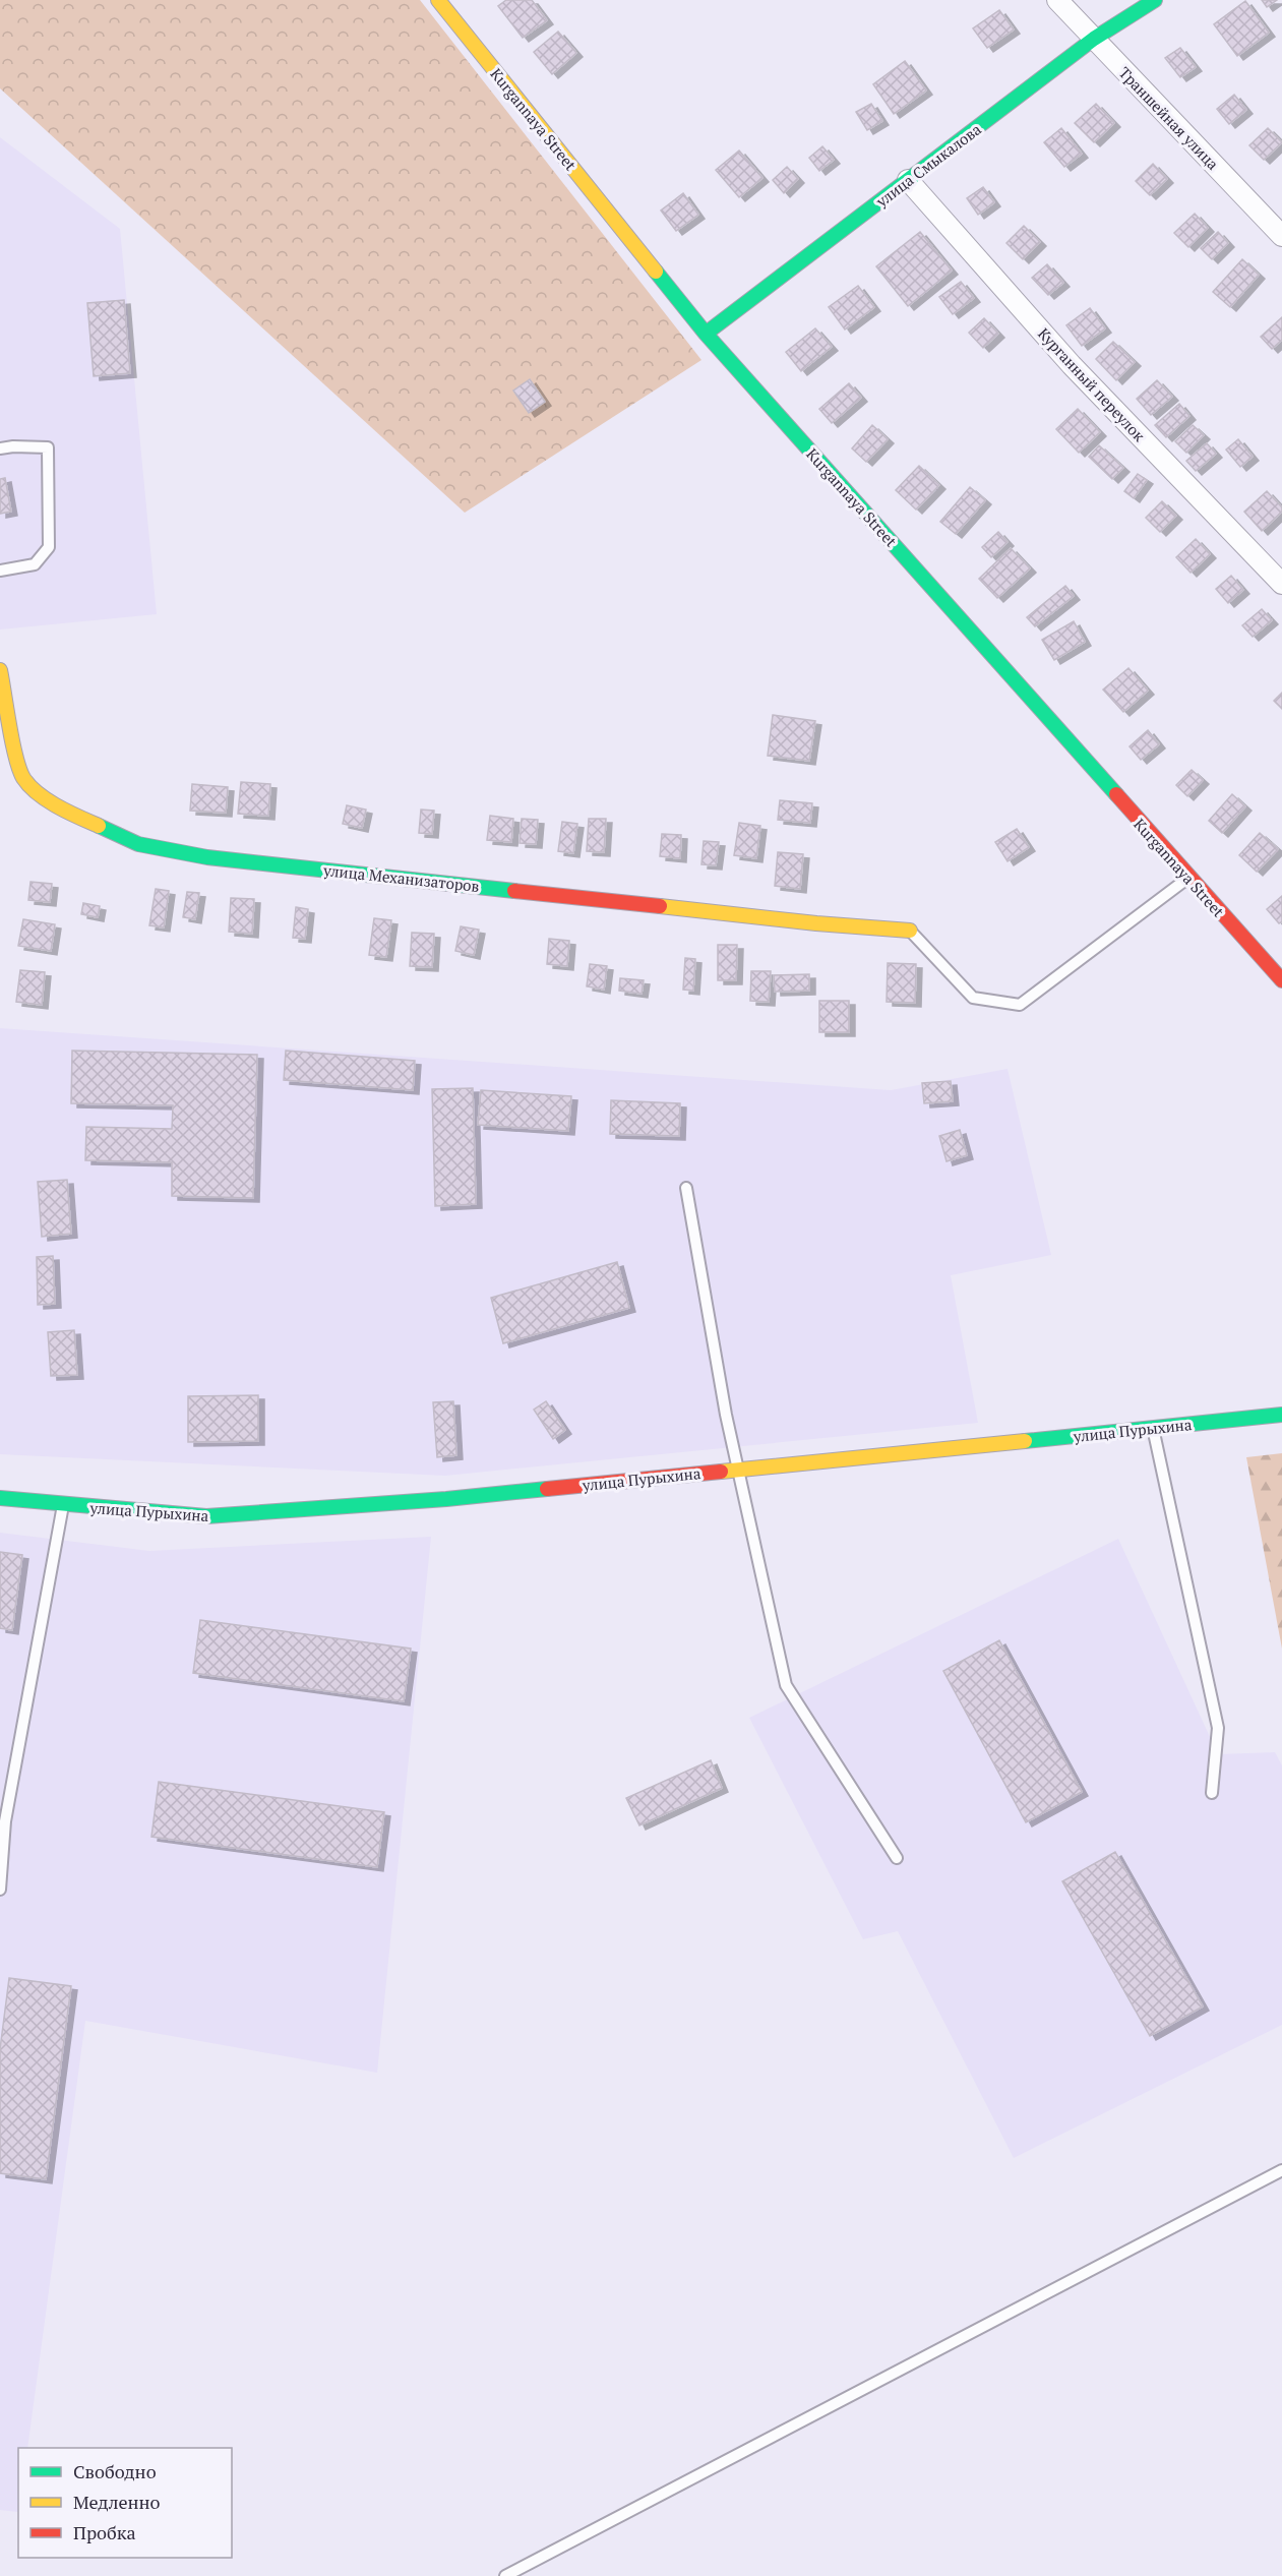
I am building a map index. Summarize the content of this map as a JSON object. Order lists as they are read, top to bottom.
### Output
{
  "streets": {
    "street": [
      "Траншейная улица",
      "Kurgannaya Street",
      "улица Смыкалова",
      "Курганный переулок",
      "улица Механизаторов",
      "улица Пурыхина"
    ]
  },
  "crossings": [
    ["Траншейная улица", "улица Смыкалова"],
    ["Kurgannaya Street", "улица Смыкалова"],
    ["улица Смыкалова", "Курганный переулок"]
  ],
  "legend": ["Свободно", "Медленно", "Пробка"]
}
